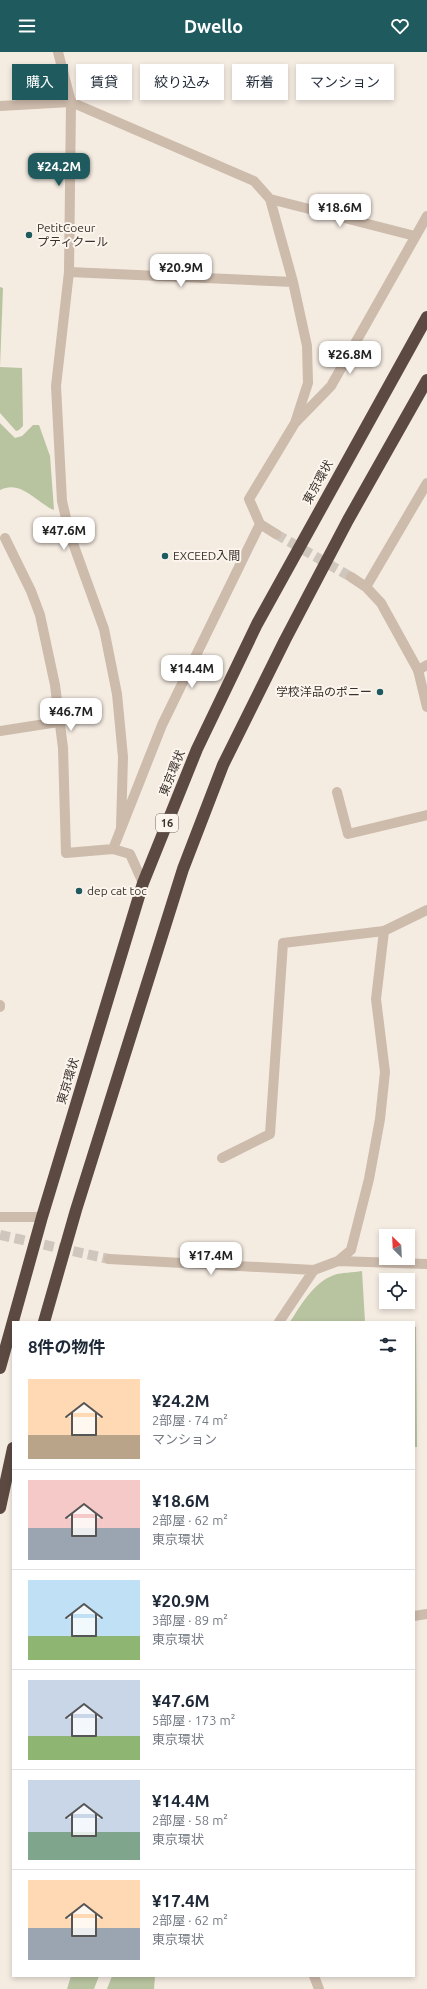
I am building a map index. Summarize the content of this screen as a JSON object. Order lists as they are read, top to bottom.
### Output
{
  "streets": {
    "highway": ["東京環状", "16"]
  },
  "places": [
    "PetitCoeur プティクール",
    "EXCEED入間",
    "学校洋品のポニー",
    "dep cat toc"
  ],
  "north": "top left",
  "page": {
    "header": "Dwello",
    "chip": [
      "購入",
      "賃貸",
      "絞り込み",
      "新着",
      "マンション"
    ],
    "price": [
      "¥24.2M",
      "¥18.6M",
      "¥20.9M",
      "¥26.8M",
      "¥47.6M",
      "¥14.4M",
      "¥46.7M",
      "¥17.4M"
    ],
    "heading": "8件の物件",
    "list": [
      {
        "name": "¥24.2M",
        "note": "2部屋 · 74 m² · マンション"
      },
      {
        "name": "¥18.6M",
        "note": "2部屋 · 62 m² · 東京環状"
      },
      {
        "name": "¥20.9M",
        "note": "3部屋 · 89 m² · 東京環状"
      },
      {
        "name": "¥47.6M",
        "note": "5部屋 · 173 m² · 東京環状"
      },
      {
        "name": "¥14.4M",
        "note": "2部屋 · 58 m² · 東京環状"
      },
      {
        "name": "¥17.4M",
        "note": "2部屋 · 62 m² · 東京環状"
      }
    ]
  }
}
